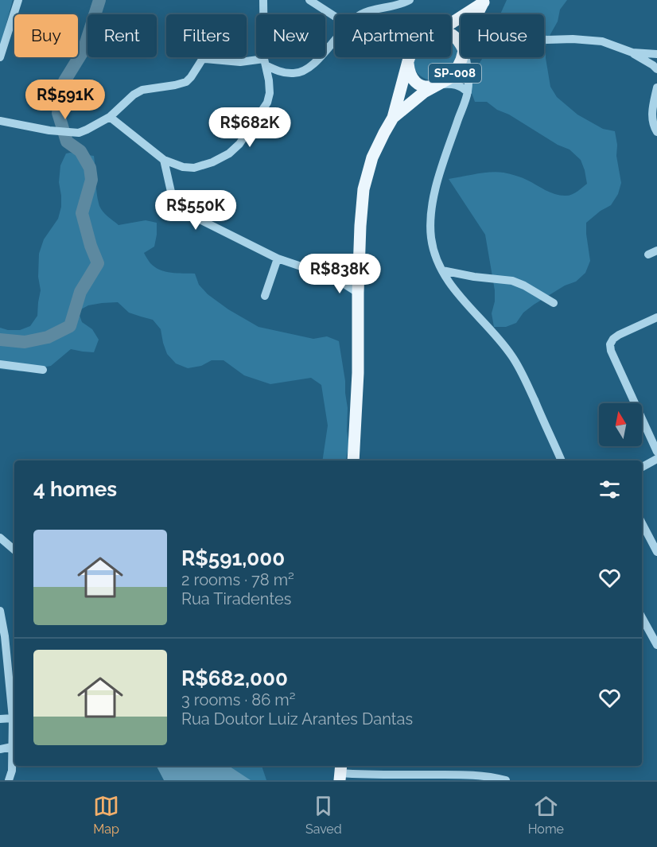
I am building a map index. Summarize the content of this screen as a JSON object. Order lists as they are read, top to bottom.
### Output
{
  "streets": {
    "main road": ["SP-008"]
  },
  "north": "top",
  "page": {
    "chip": [
      "Buy",
      "Rent",
      "Filters",
      "New",
      "Apartment",
      "House"
    ],
    "price": [
      "R$591K",
      "R$682K",
      "R$550K",
      "R$838K"
    ],
    "heading": "4 homes",
    "list": [
      {
        "name": "R$591,000",
        "note": "2 rooms · 78 m² · Rua Tiradentes"
      },
      {
        "name": "R$682,000",
        "note": "3 rooms · 86 m² · Rua Doutor Luiz Arantes Dantas"
      }
    ],
    "tabs": ["Map", "Saved", "Home"]
  }
}
